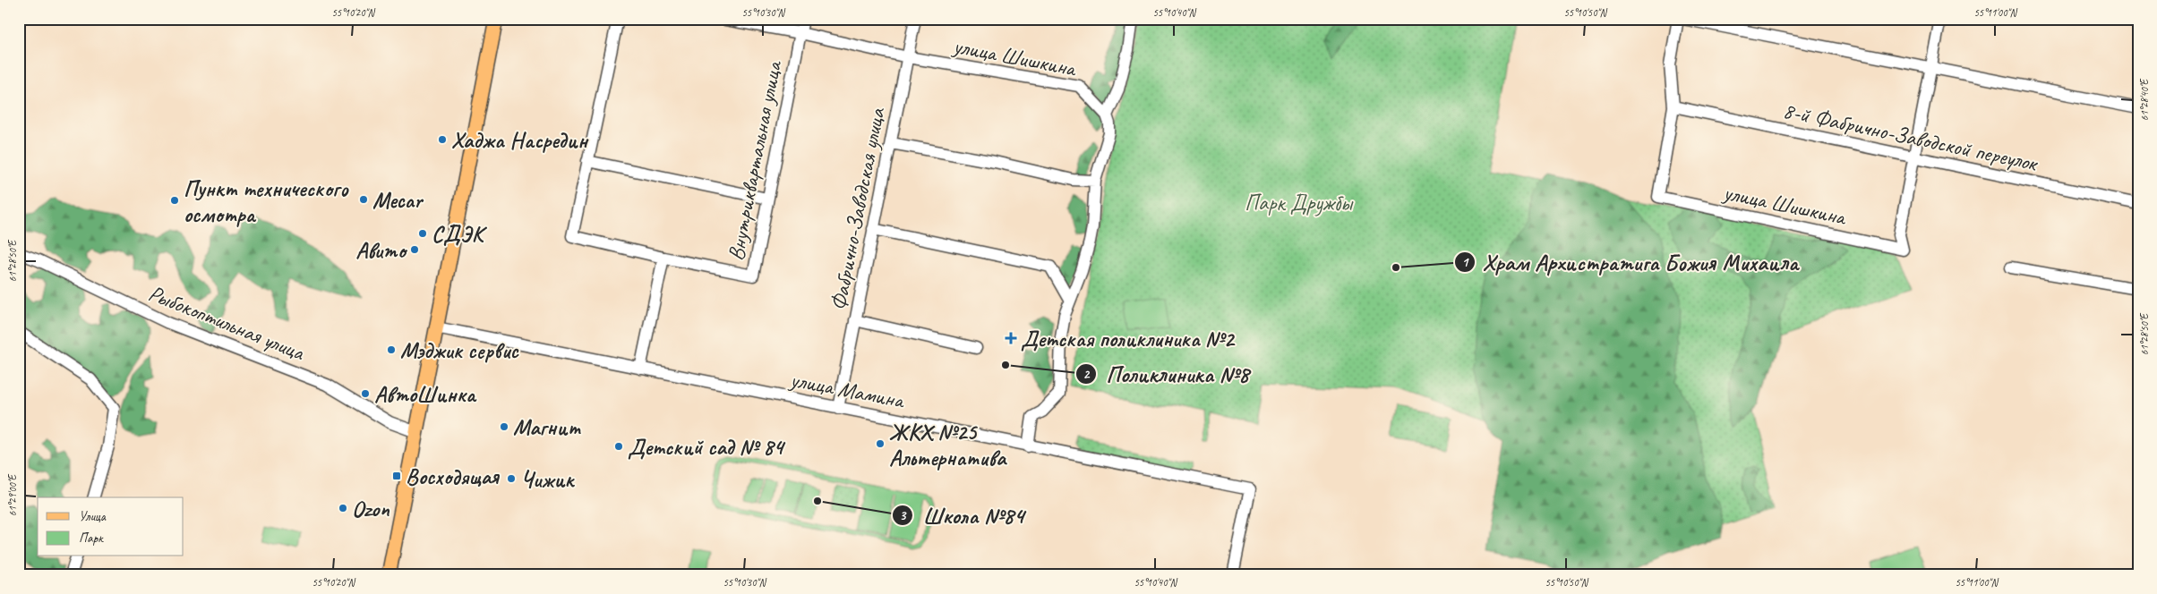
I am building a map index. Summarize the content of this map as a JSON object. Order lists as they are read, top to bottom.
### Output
{
  "streets": {
    "street": [
      "улица Шишкина",
      "8-й Фабрично-Заводской переулок",
      "Внутриквартальная улица",
      "Фабрично-Заводская улица",
      "Рыбокоптильная улица",
      "улица Мамина"
    ]
  },
  "crossings": [
    ["улица Шишкина", "8-й Фабрично-Заводской переулок"],
    ["улица Шишкина", "Внутриквартальная улица"],
    ["улица Шишкина", "Фабрично-Заводская улица"],
    ["Фабрично-Заводская улица", "улица Мамина"]
  ],
  "parks": ["Парк Дружбы"],
  "places": {
    "other": [
      "Хаджа Насредин",
      "Mecar",
      "Пункт технического осмотра",
      "СДЭК",
      "Авито",
      "Храм Архистратига Божия Михаила",
      "Мэджик сервис",
      "Поликлиника №8",
      "АвтоШинка",
      "Магнит",
      "ЖКХ №25 Альтернатива",
      "Детский сад № 84",
      "Чижик",
      "Школа №84",
      "Ozon"
    ],
    "health": ["Детская поликлиника №2"],
    "transit": ["Восходящая"]
  },
  "legend": ["Улица", "Парк"],
  "coordinates": [
    "55°10'20\"N",
    "55°10'30\"N",
    "55°10'40\"N",
    "55°10'50\"N",
    "55°11'00\"N",
    "61°28'40\"E",
    "61°28'50\"E",
    "61°29'00\"E"
  ]
}
